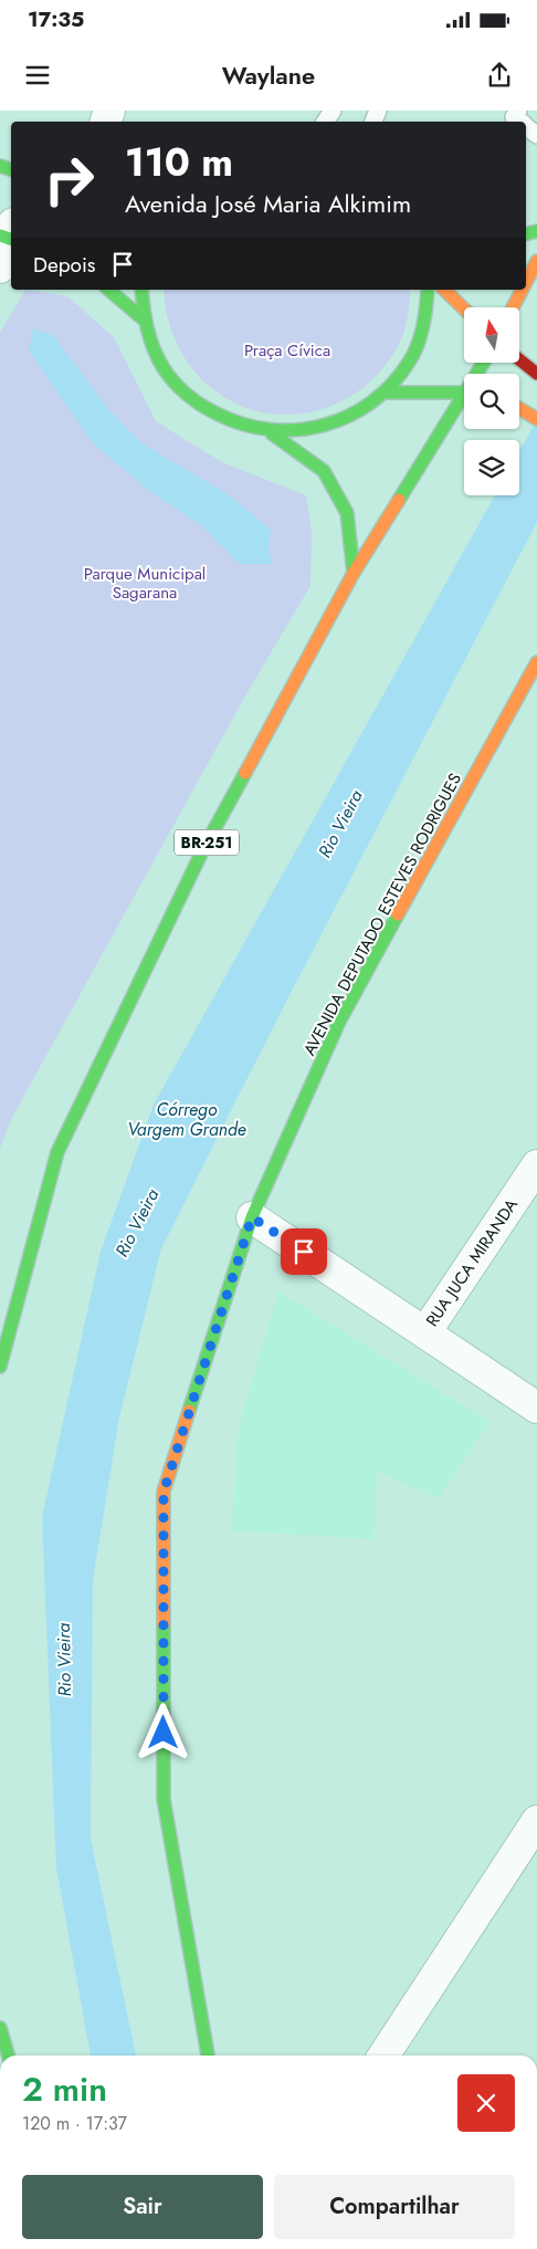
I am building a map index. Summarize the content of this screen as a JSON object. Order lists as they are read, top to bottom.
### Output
{
  "streets": {
    "main road": ["BR-251", "AVENIDA DEPUTADO ESTEVES RODRIGUES"],
    "street": ["RUA JUCA MIRANDA"]
  },
  "water": ["Rio Vieira", "Córrego Vargem Grande"],
  "parks": ["Praça Cívica", "Parque Municipal Sagarana"],
  "north": "top",
  "page": {
    "status": "17:35",
    "header": "Waylane",
    "turn": ["110 m", "Avenida José Maria Alkimim"],
    "then": "Depois",
    "heading": ["2 min", "120 m · 17:37"],
    "buttons": ["Sair", "Compartilhar"]
  }
}
